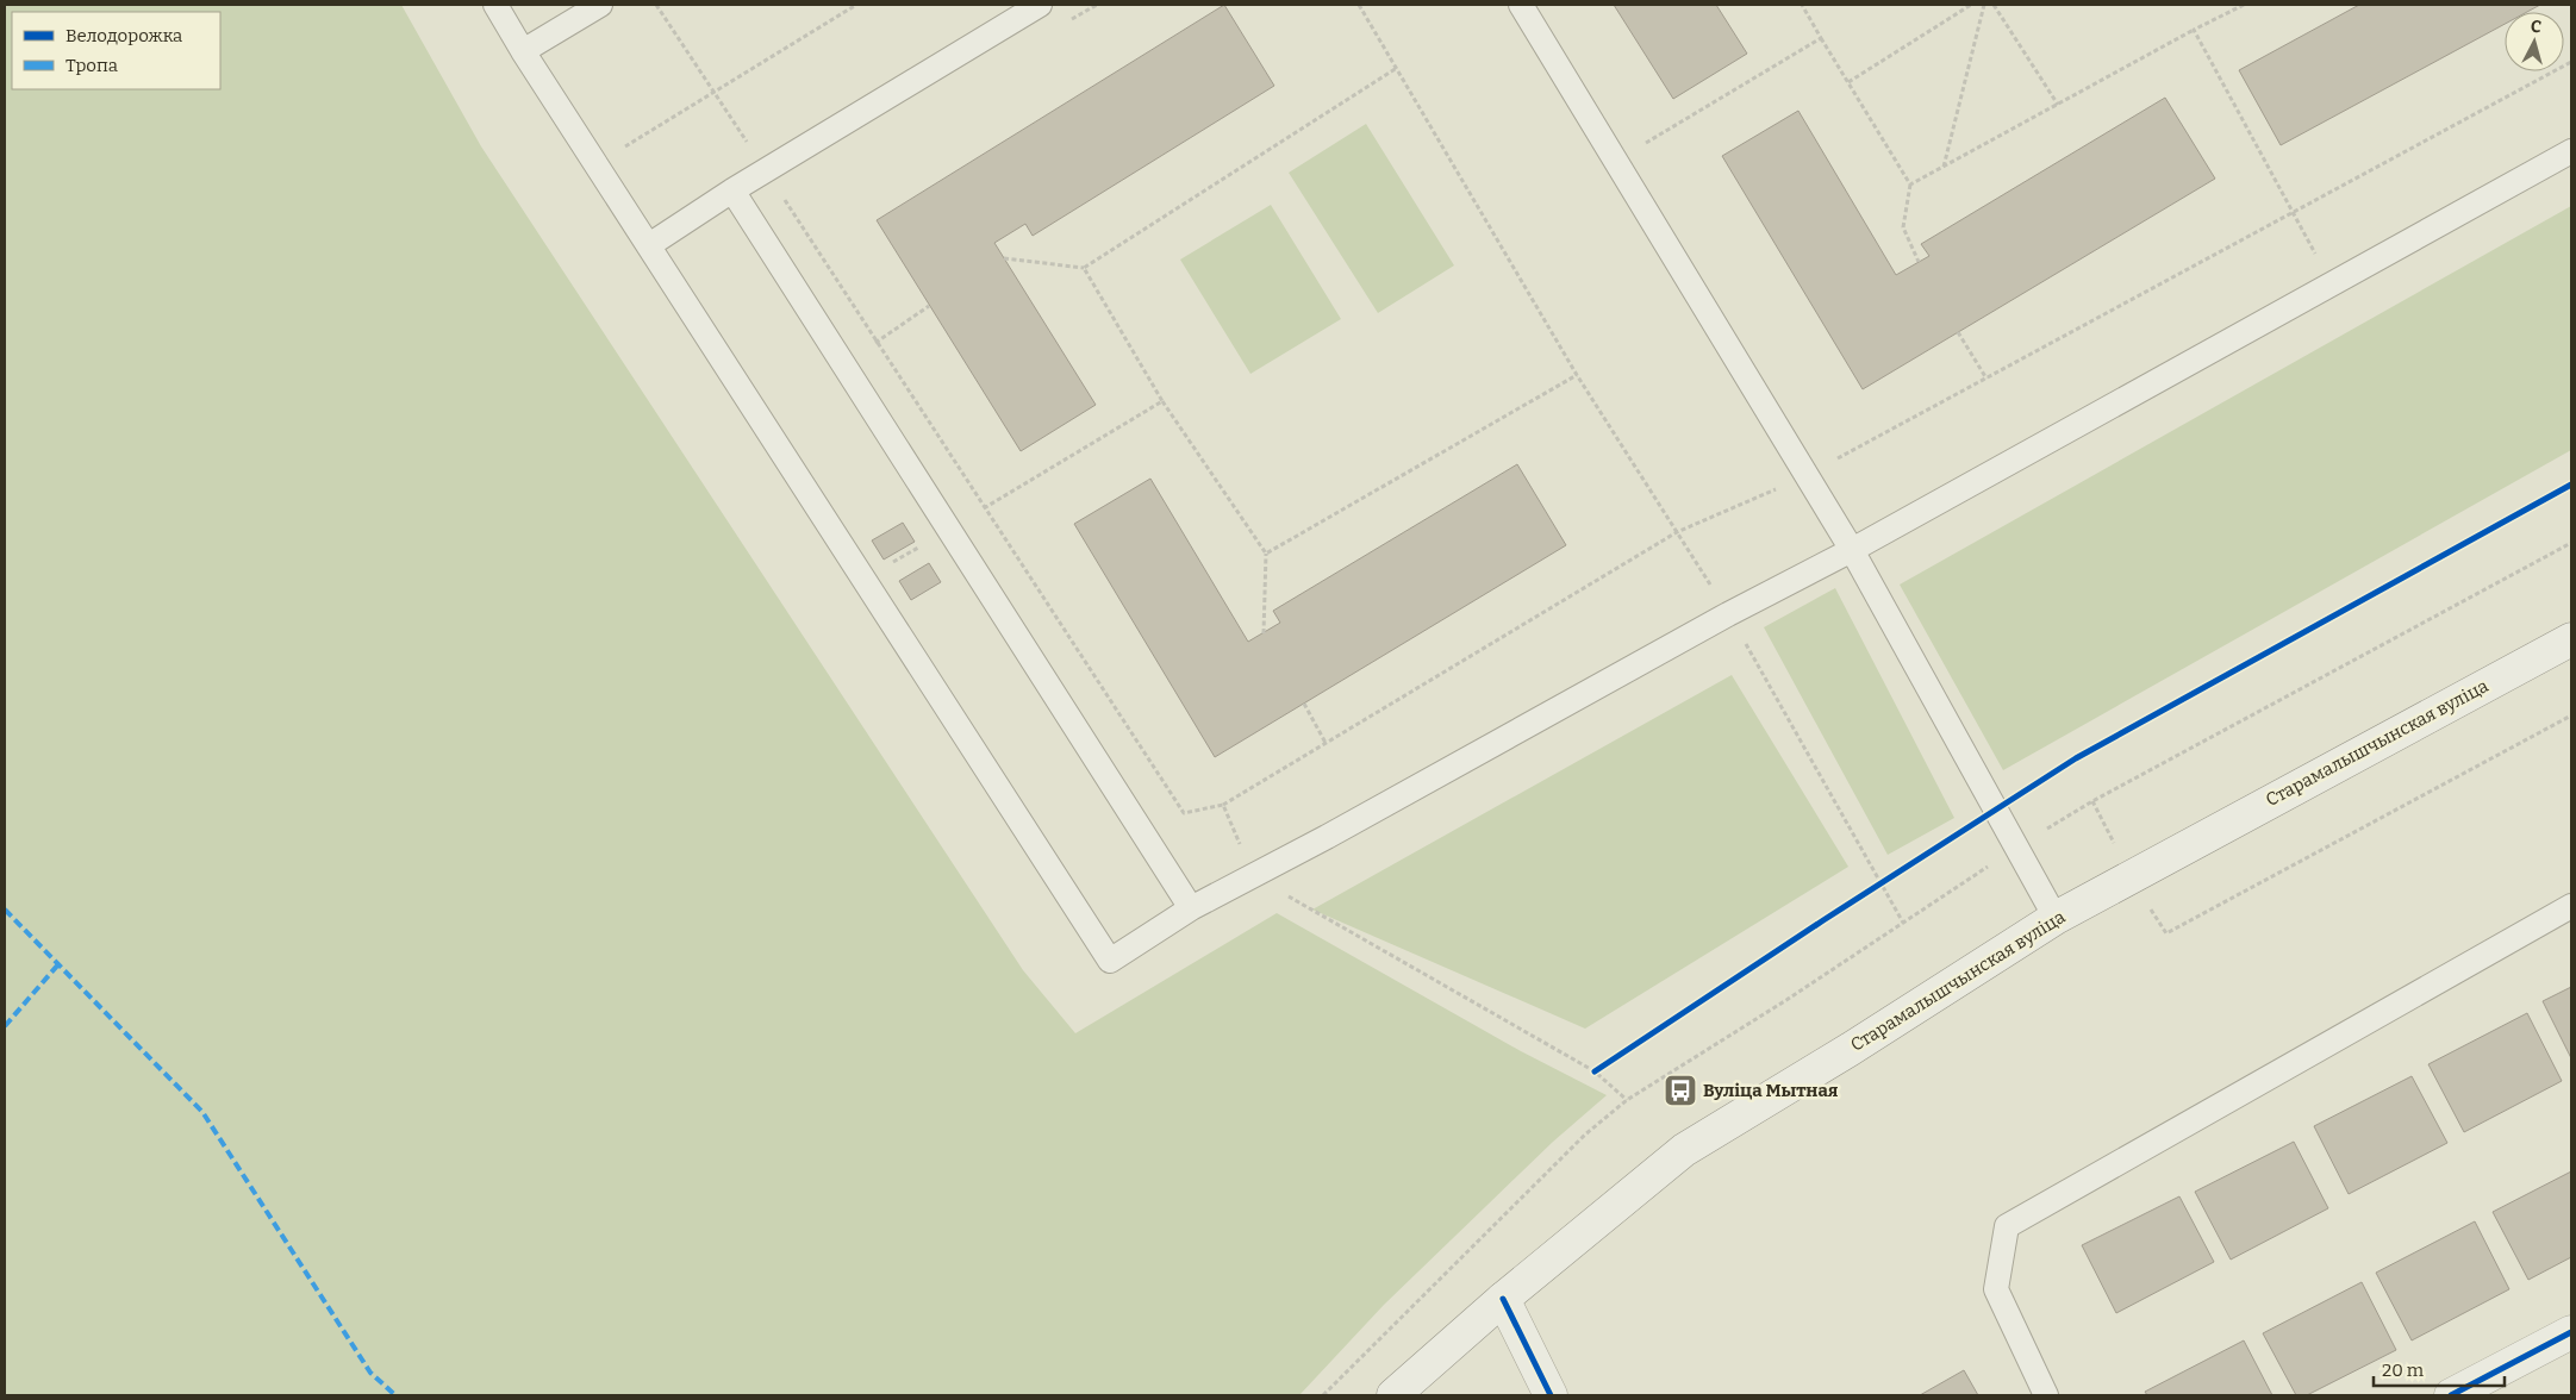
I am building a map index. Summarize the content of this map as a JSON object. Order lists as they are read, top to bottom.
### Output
{
  "streets": {
    "main road": ["Старамалышчынская вуліца"]
  },
  "places": {
    "bus stop": ["Вуліца Мытная"]
  },
  "legend": ["Велодорожка", "Тропа"],
  "scale_bar": "20 m",
  "north": "top"
}
